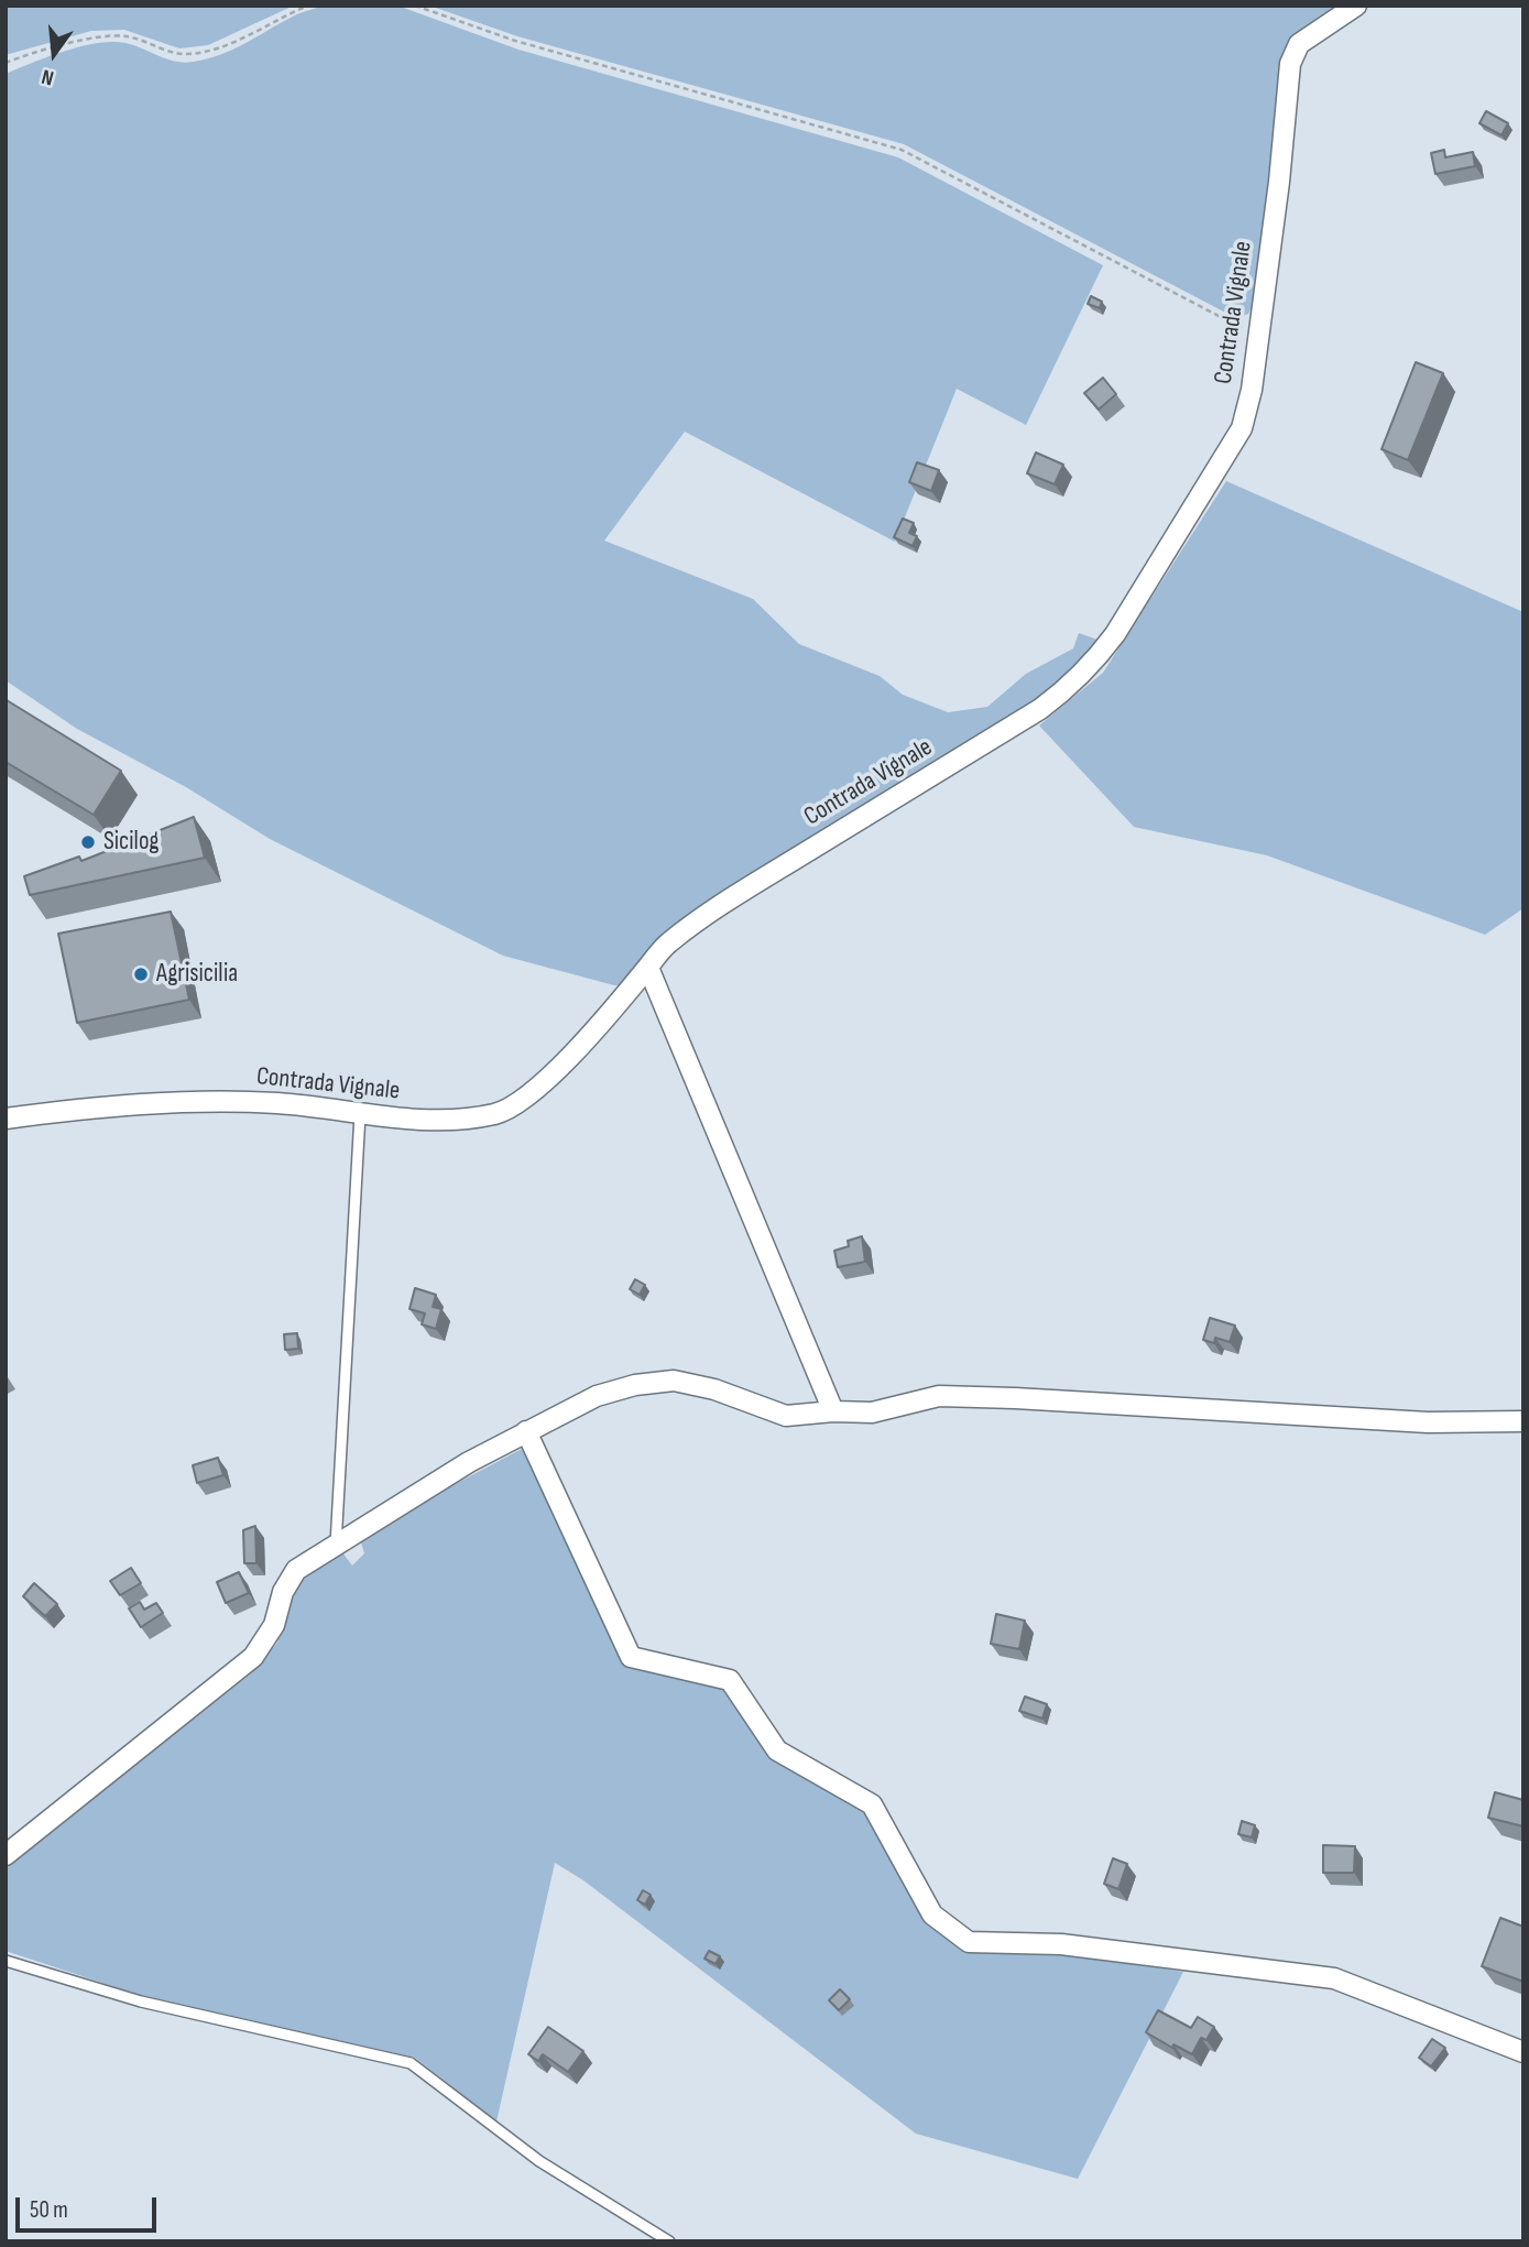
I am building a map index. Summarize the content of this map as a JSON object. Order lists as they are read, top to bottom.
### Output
{
  "streets": {
    "street": ["Contrada Vignale"]
  },
  "places": ["Sicilog", "Agrisicilia"],
  "scale_bar": "50 m",
  "north": "bottom"
}
